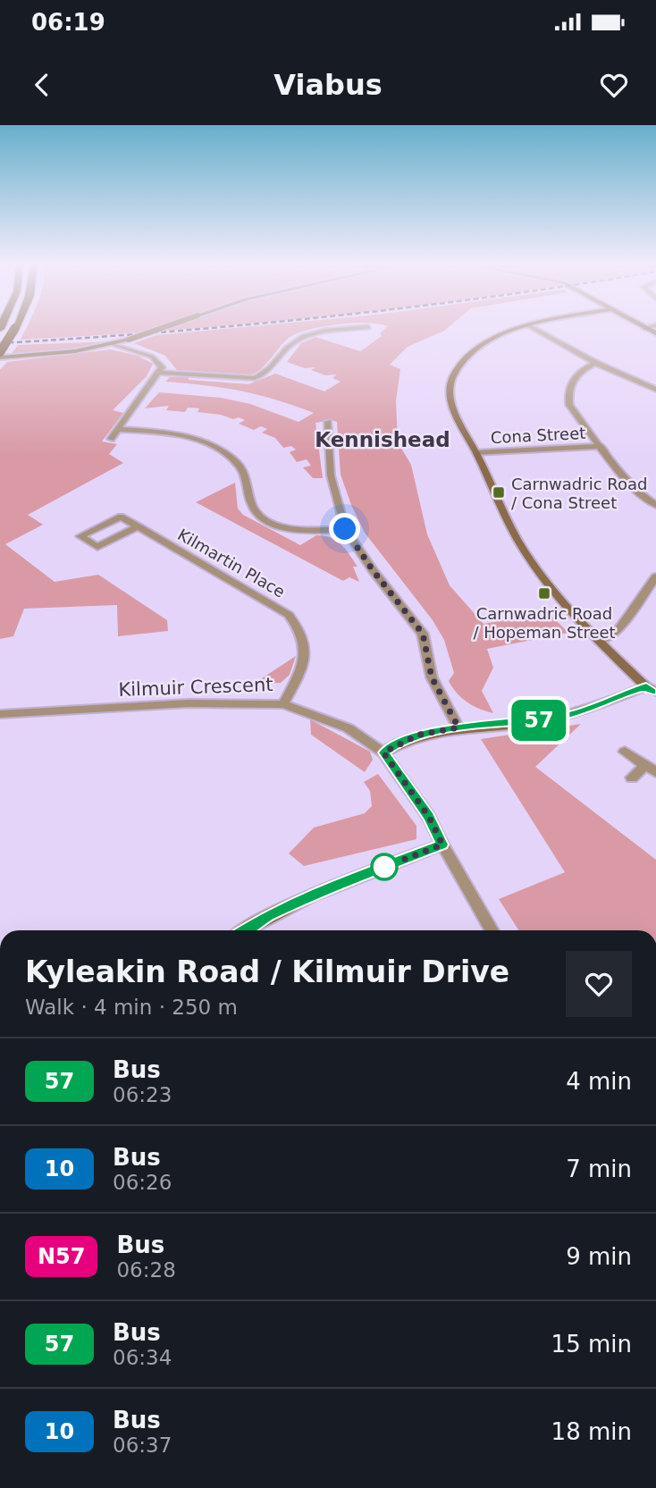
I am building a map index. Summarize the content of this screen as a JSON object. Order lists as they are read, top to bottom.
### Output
{
  "streets": {
    "street": ["Cona Street", "Kilmartin Place", "Kilmuir Crescent"]
  },
  "crossings": [
    ["Kilmartin Place", "Kilmuir Crescent"]
  ],
  "districts": ["Kennishead"],
  "places": {
    "transit": ["Carnwadric Road / Cona Street", "Carnwadric Road / Hopeman Street"]
  },
  "lines": ["bus line 57"],
  "page": {
    "status": "06:19",
    "header": "Viabus",
    "on_map": "57",
    "heading": ["Kyleakin Road / Kilmuir Drive", "Walk · 4 min · 250 m"],
    "list": [
      {
        "mark": "57",
        "name": "Bus",
        "note": "06:23",
        "value": "4 min"
      },
      {
        "mark": "10",
        "name": "Bus",
        "note": "06:26",
        "value": "7 min"
      },
      {
        "mark": "N57",
        "name": "Bus",
        "note": "06:28",
        "value": "9 min"
      },
      {
        "mark": "57",
        "name": "Bus",
        "note": "06:34",
        "value": "15 min"
      },
      {
        "mark": "10",
        "name": "Bus",
        "note": "06:37",
        "value": "18 min"
      }
    ]
  }
}
